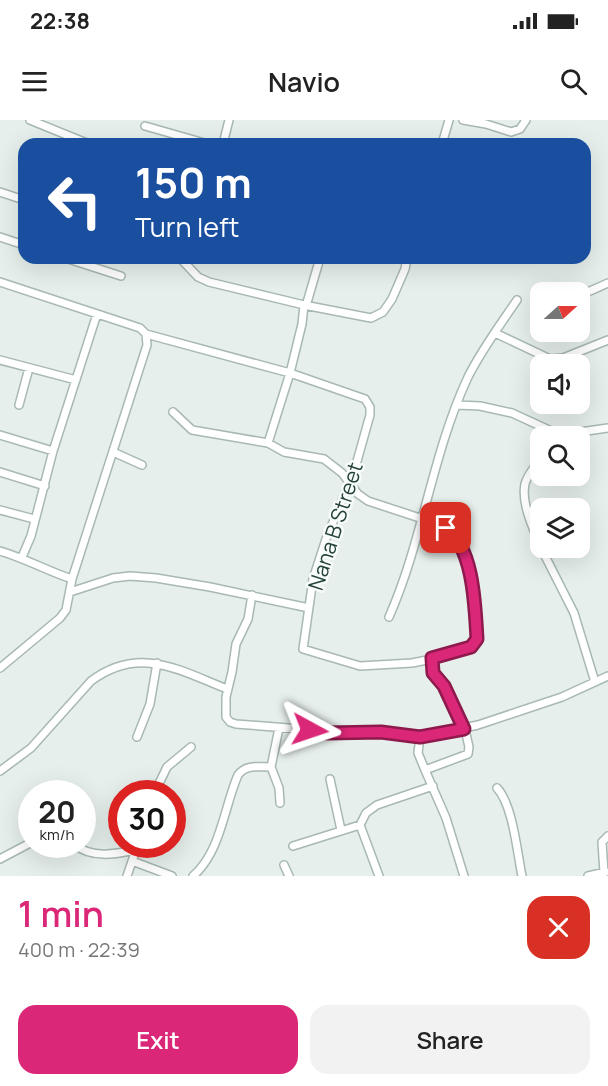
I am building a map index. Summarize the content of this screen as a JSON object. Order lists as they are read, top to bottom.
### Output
{
  "streets": {
    "street": ["Nana B Street"]
  },
  "north": "right",
  "page": {
    "status": "22:38",
    "header": "Navio",
    "turn": ["150 m", "Turn left"],
    "speed": "20 km/h",
    "limit": "30",
    "heading": ["1 min", "400 m · 22:39"],
    "buttons": ["Exit", "Share"]
  }
}
